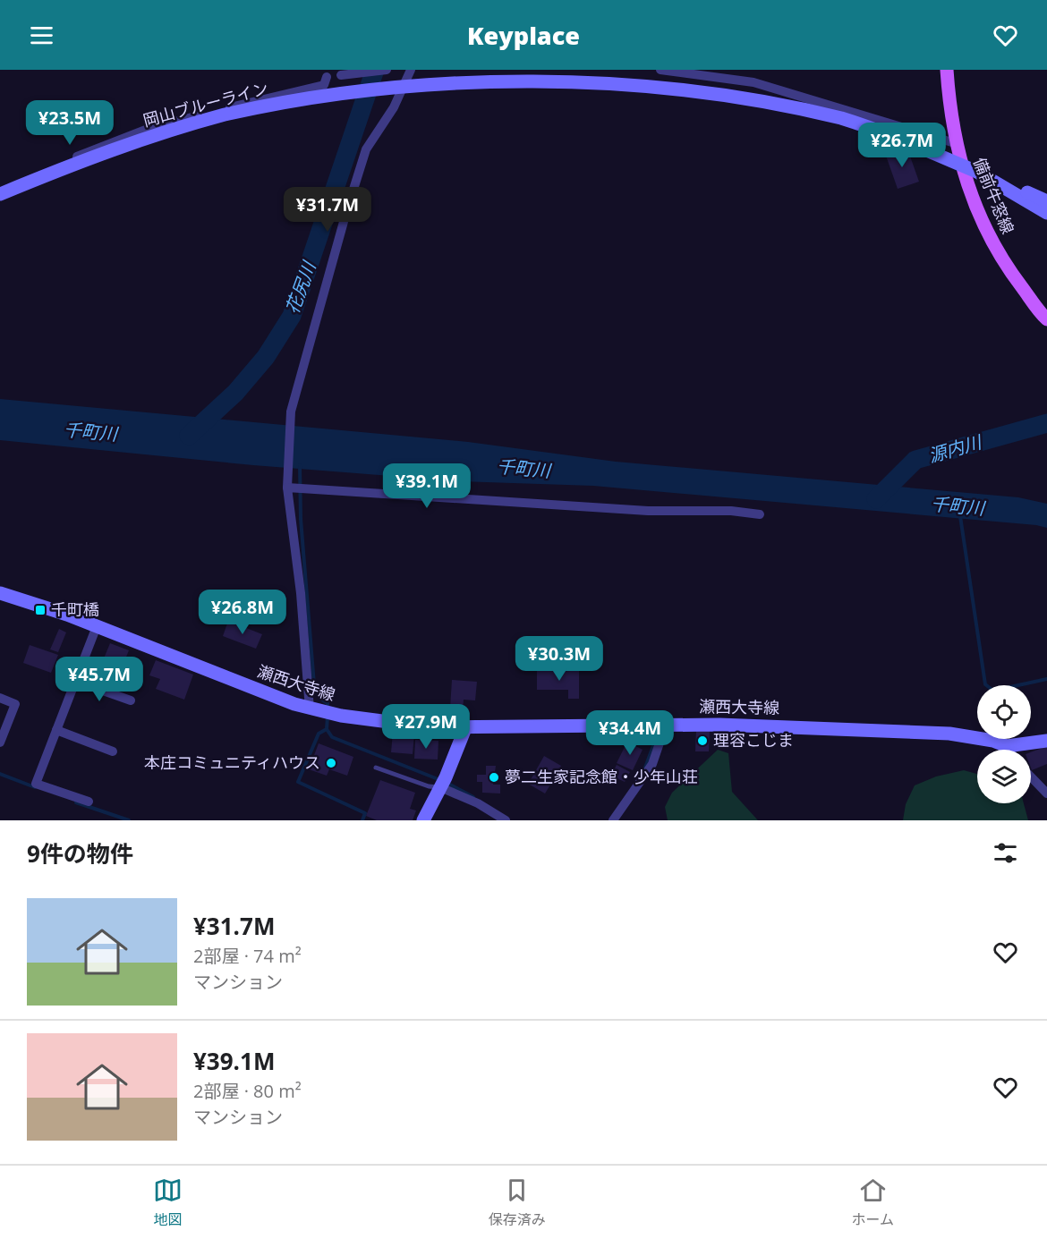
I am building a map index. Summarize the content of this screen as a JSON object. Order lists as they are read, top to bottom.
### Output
{
  "streets": {
    "main road": ["岡山ブルーライン", "備前牛窓線", "瀬西大寺線"]
  },
  "water": ["花尻川", "千町川", "源内川"],
  "places": {
    "transit": ["千町橋"],
    "other": ["理容こじま", "本庄コミュニティハウス", "夢二生家記念館・少年山荘"]
  },
  "page": {
    "header": "Keyplace",
    "price": [
      "¥23.5M",
      "¥26.7M",
      "¥31.7M",
      "¥39.1M",
      "¥26.8M",
      "¥30.3M",
      "¥45.7M",
      "¥27.9M",
      "¥34.4M"
    ],
    "heading": "9件の物件",
    "list": [
      {
        "name": "¥31.7M",
        "note": "2部屋 · 74 m² · マンション"
      },
      {
        "name": "¥39.1M",
        "note": "2部屋 · 80 m² · マンション"
      }
    ],
    "tabs": ["地図", "保存済み", "ホーム"]
  }
}
